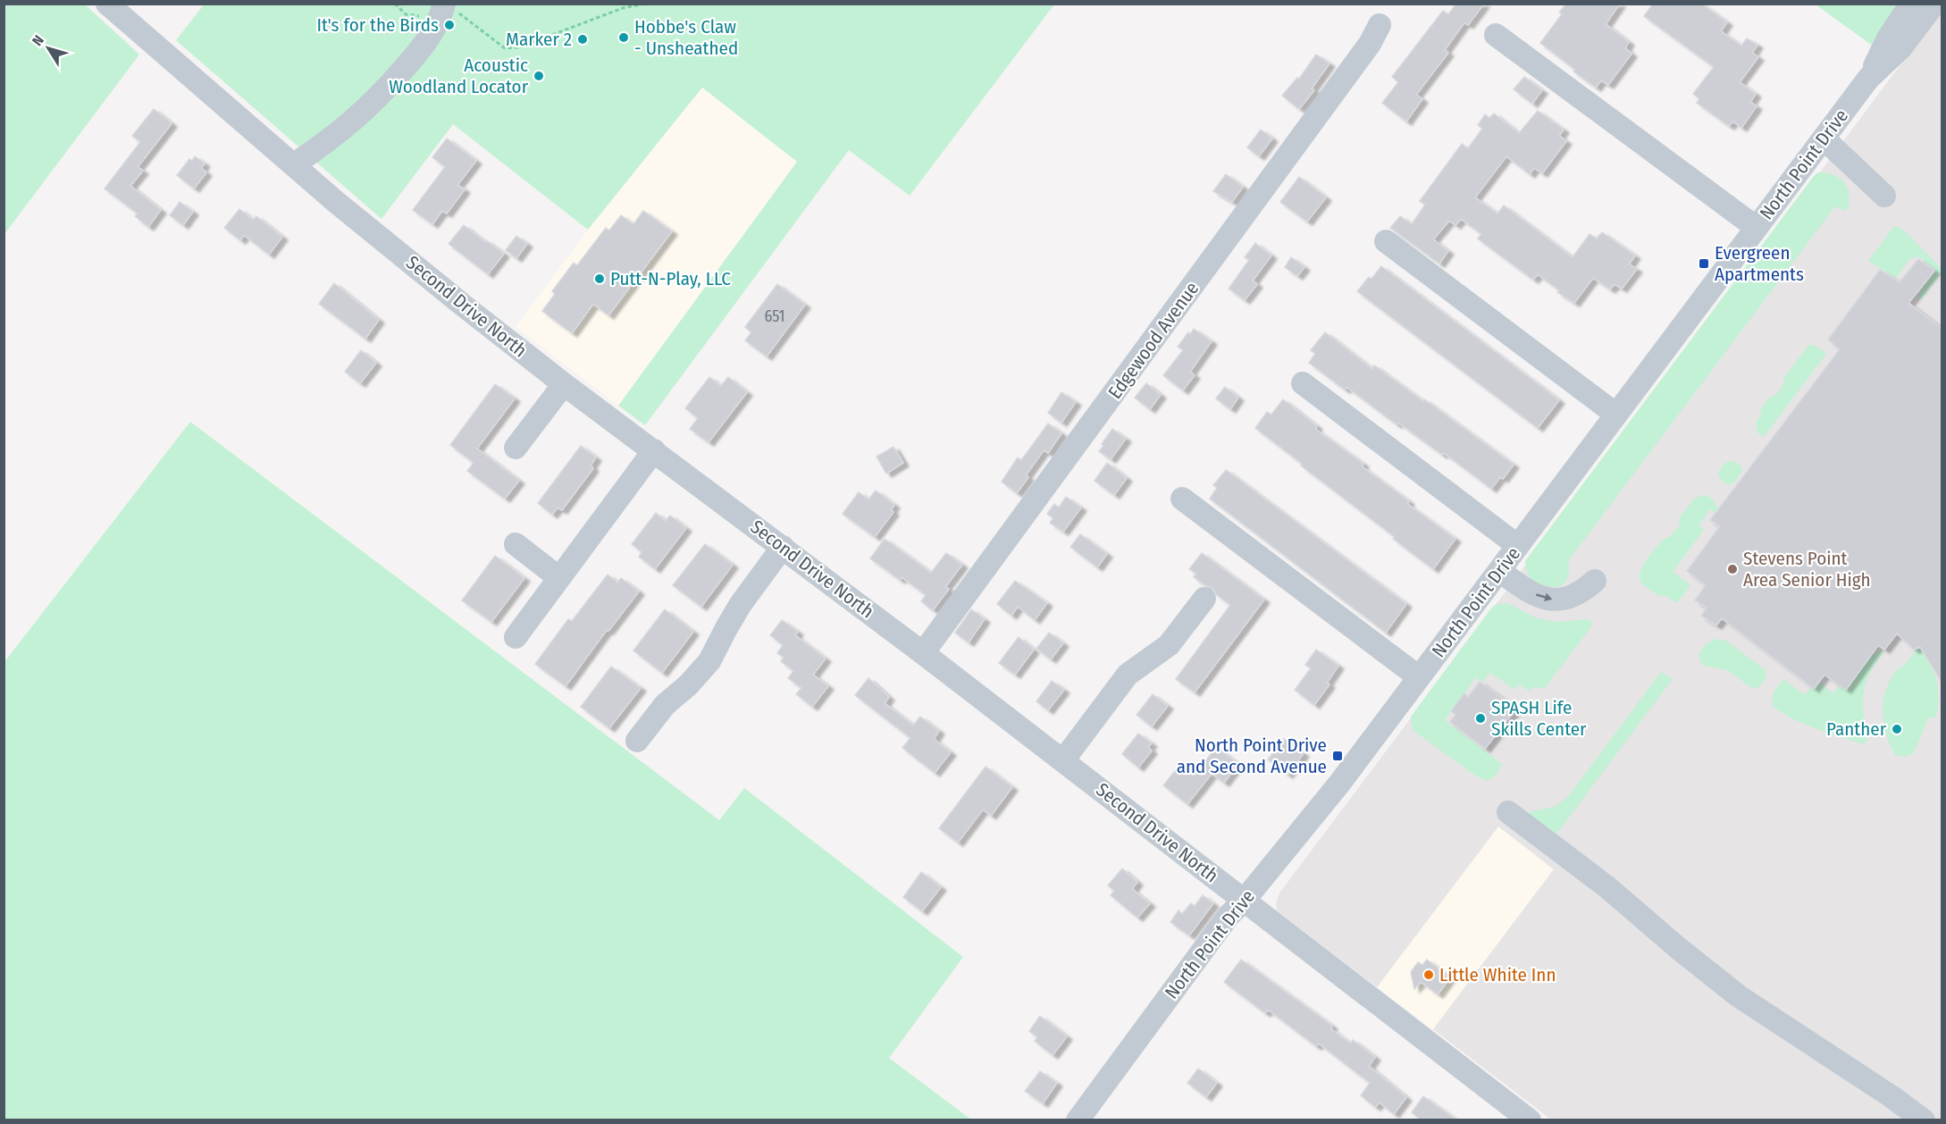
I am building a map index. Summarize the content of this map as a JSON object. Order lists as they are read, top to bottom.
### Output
{
  "streets": {
    "street": ["North Point Drive", "Second Drive North", "Edgewood Avenue"]
  },
  "crossings": [
    ["North Point Drive", "Second Drive North"],
    ["Second Drive North", "Edgewood Avenue"]
  ],
  "places": {
    "other": [
      "It's for the Birds",
      "Hobbe's Claw - Unsheathed",
      "Marker 2",
      "Acoustic Woodland Locator",
      "Putt-N-Play, LLC",
      "Stevens Point Area Senior High",
      "SPASH Life Skills Center",
      "Panther",
      "Little White Inn"
    ],
    "transit": ["Evergreen Apartments", "North Point Drive and Second Avenue"]
  },
  "house_numbers": ["651"],
  "north": "top left"
}
